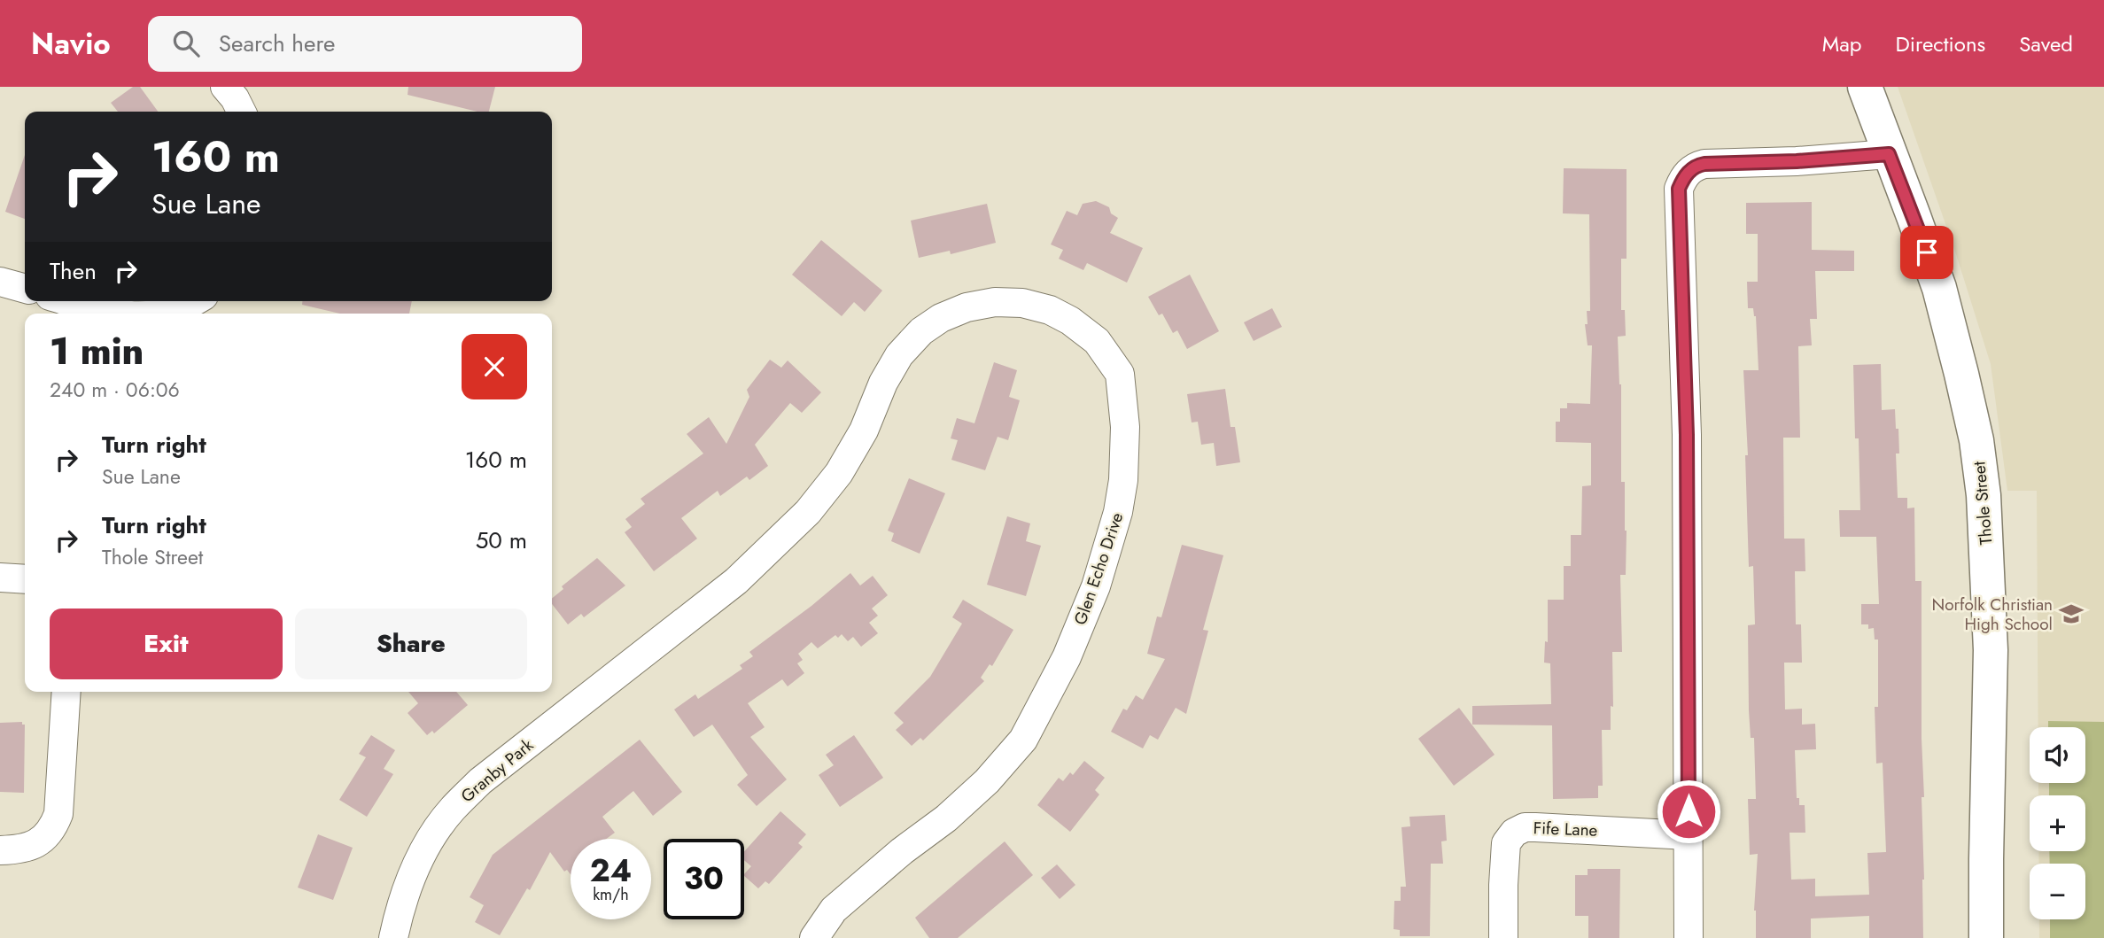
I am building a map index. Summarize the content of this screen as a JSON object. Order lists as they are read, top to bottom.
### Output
{
  "streets": {
    "street": [
      "Thole Street",
      "Glen Echo Drive",
      "Granby Park",
      "Fife Lane"
    ]
  },
  "crossings": [
    ["Glen Echo Drive", "Granby Park"]
  ],
  "places": {
    "school or university": ["Norfolk Christian High School"]
  },
  "page": {
    "header": "Navio",
    "search": "Search here",
    "nav": ["Map", "Directions", "Saved"],
    "turn": ["160 m", "Sue Lane"],
    "then": "Then",
    "heading": ["1 min", "240 m · 06:06"],
    "list": [
      {
        "name": "Turn right",
        "note": "Sue Lane",
        "value": "160 m"
      },
      {
        "name": "Turn right",
        "note": "Thole Street",
        "value": "50 m"
      }
    ],
    "buttons": ["Exit", "Share"],
    "map_buttons": ["+", "−"],
    "speed": "24 km/h",
    "limit": "30"
  }
}
